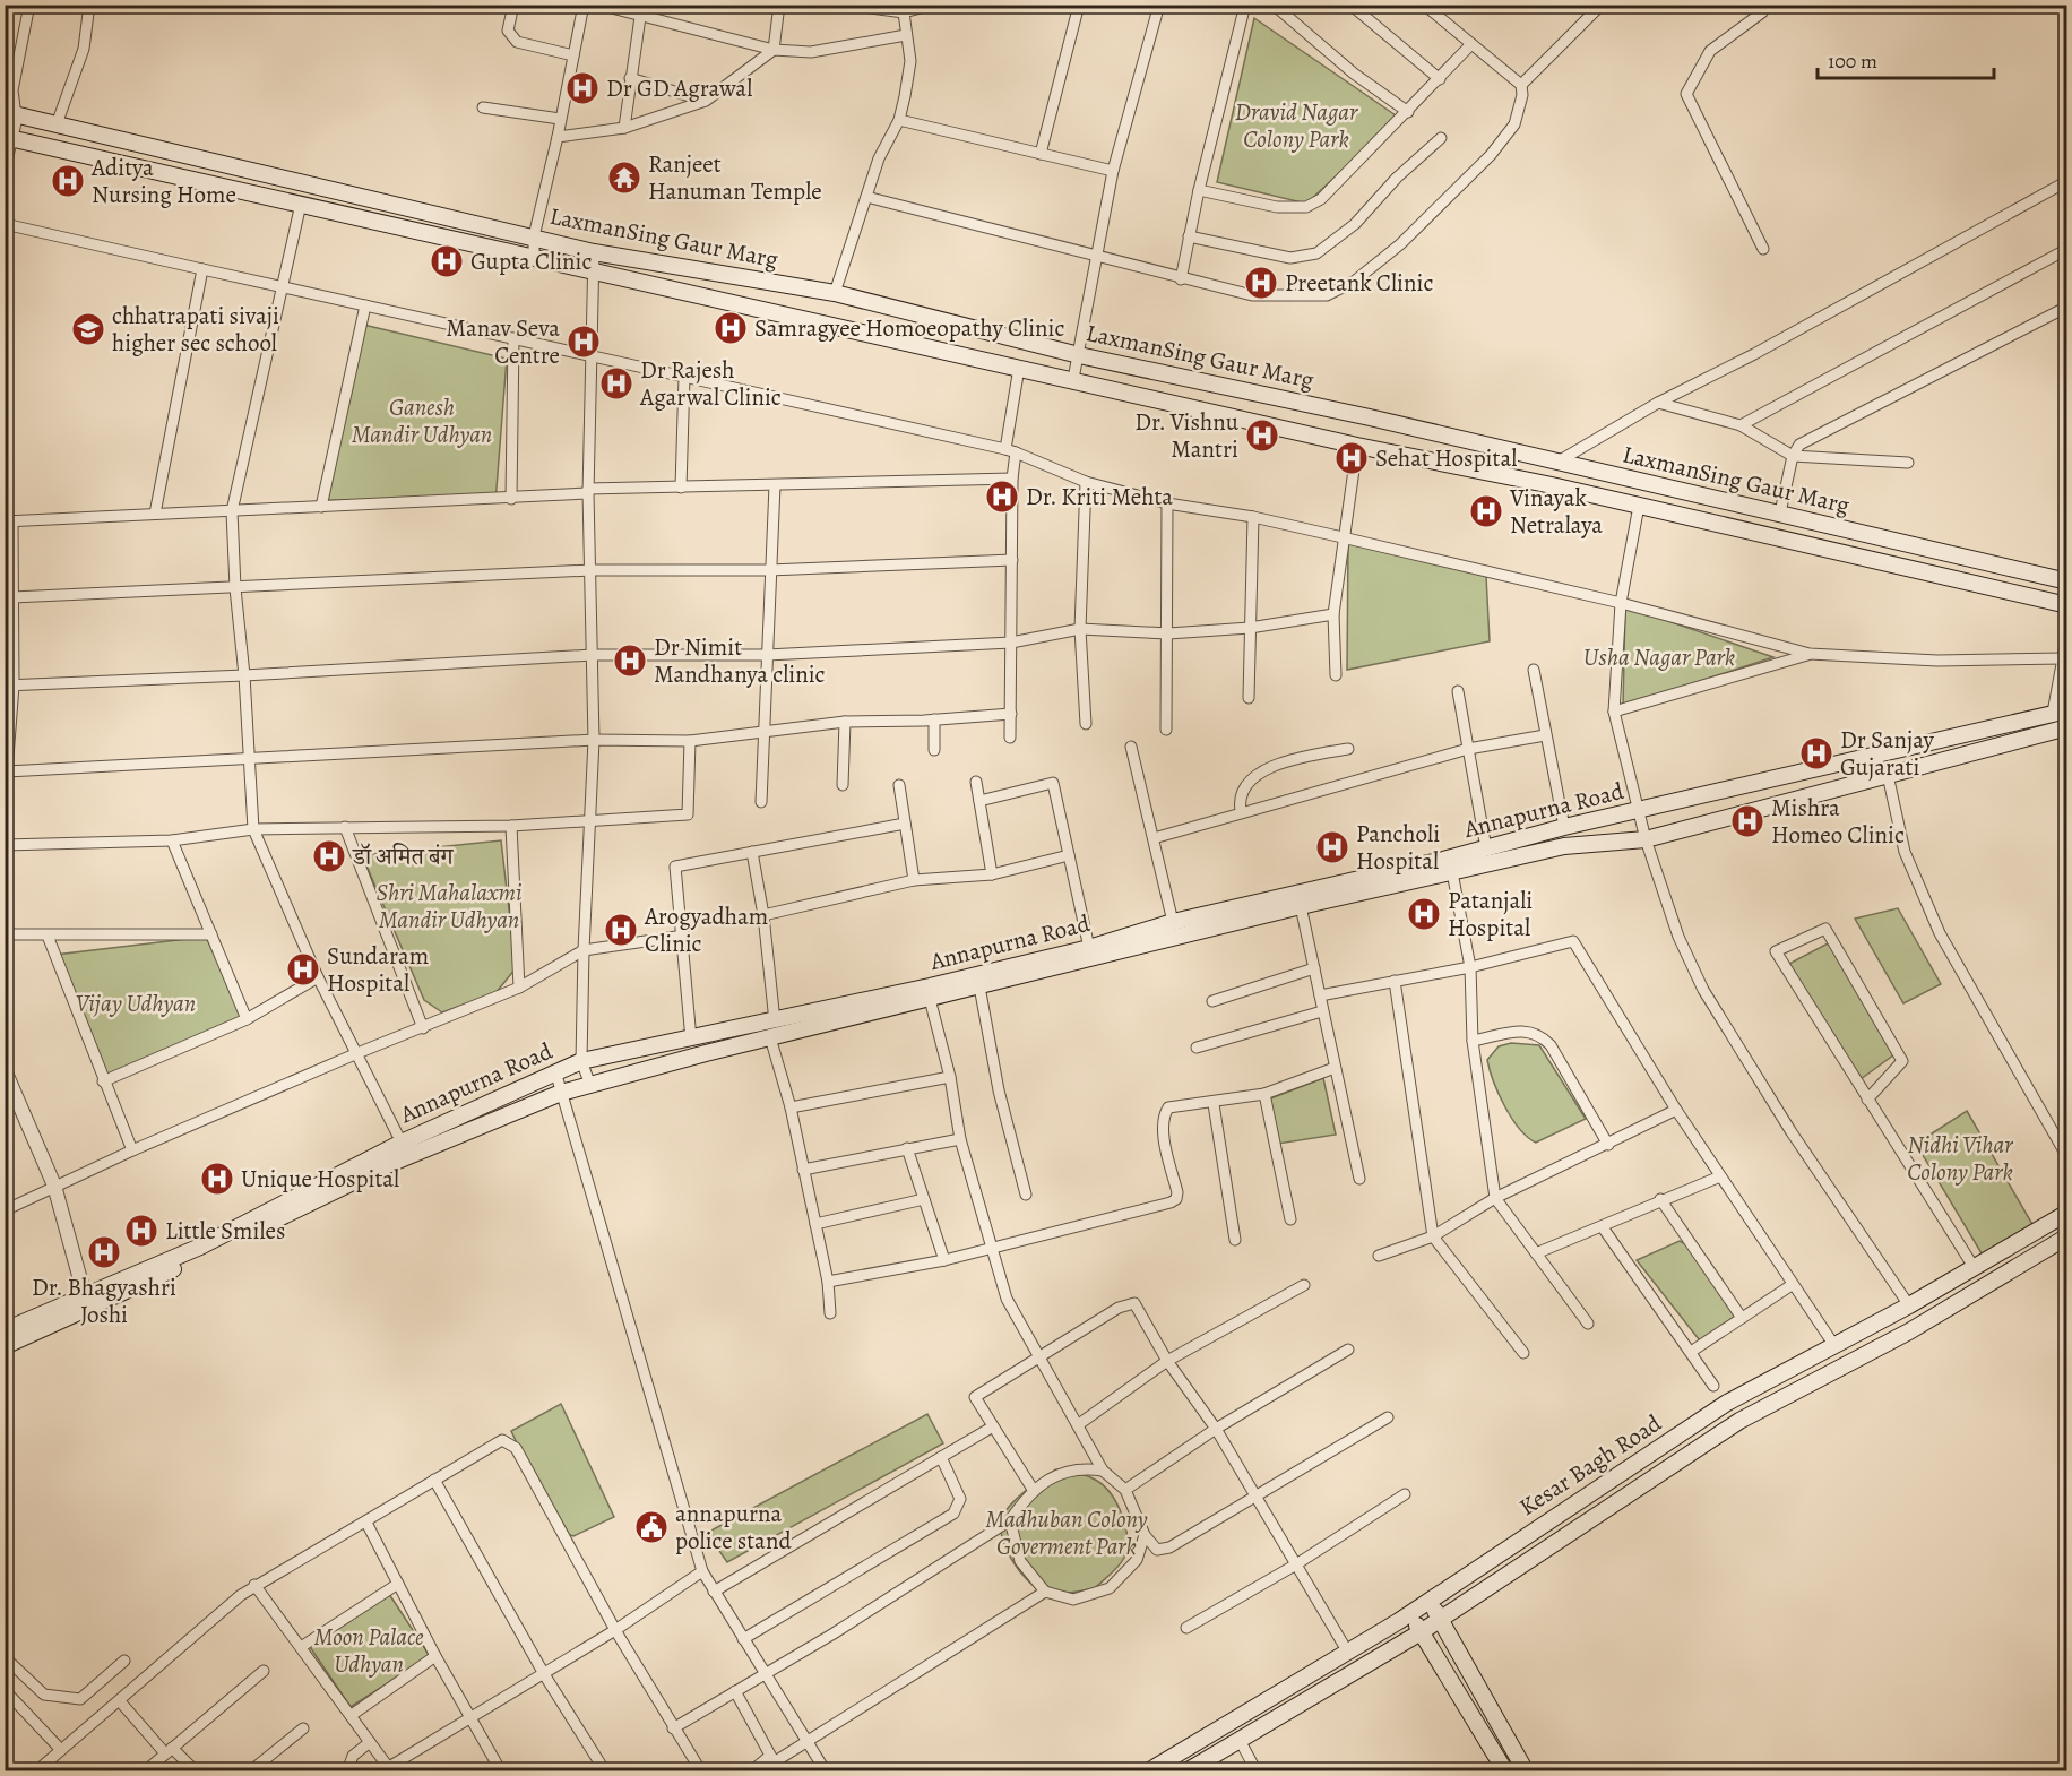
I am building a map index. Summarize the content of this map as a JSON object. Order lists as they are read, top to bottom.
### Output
{
  "streets": {
    "main road": ["LaxmanSing Gaur Marg", "Annapurna Road", "Kesar Bagh Road"]
  },
  "parks": [
    "Dravid Nagar Colony Park",
    "Ganesh Mandir Udhyan",
    "Usha Nagar Park",
    "Shri Mahalaxmi Mandir Udhyan",
    "Vijay Udhyan",
    "Nidhi Vihar Colony Park",
    "Madhuban Colony Goverment Park",
    "Moon Palace Udhyan"
  ],
  "places": {
    "hospital": [
      "Dr GD Agrawal",
      "Aditya Nursing Home",
      "Gupta Clinic",
      "Preetank Clinic",
      "Samragyee Homoeopathy Clinic",
      "Manav Seva Centre",
      "Dr Rajesh Agarwal Clinic",
      "Dr. Vishnu Mantri",
      "Sehat Hospital",
      "Dr. Kriti Mehta",
      "Vinayak Netralaya",
      "Dr Nimit Mandhanya clinic",
      "Dr Sanjay Gujarati",
      "Mishra Homeo Clinic",
      "Pancholi Hospital",
      "डॉ अमित बंग",
      "Patanjali Hospital",
      "Arogyadham Clinic",
      "Sundaram Hospital",
      "Unique Hospital",
      "Little Smiles",
      "Dr. Bhagyashri Joshi"
    ],
    "temple": ["Ranjeet Hanuman Temple"],
    "school or university": ["chhatrapati sivaji higher sec school"],
    "public building": ["annapurna police stand"]
  },
  "scale_bar": "100 m"
}
